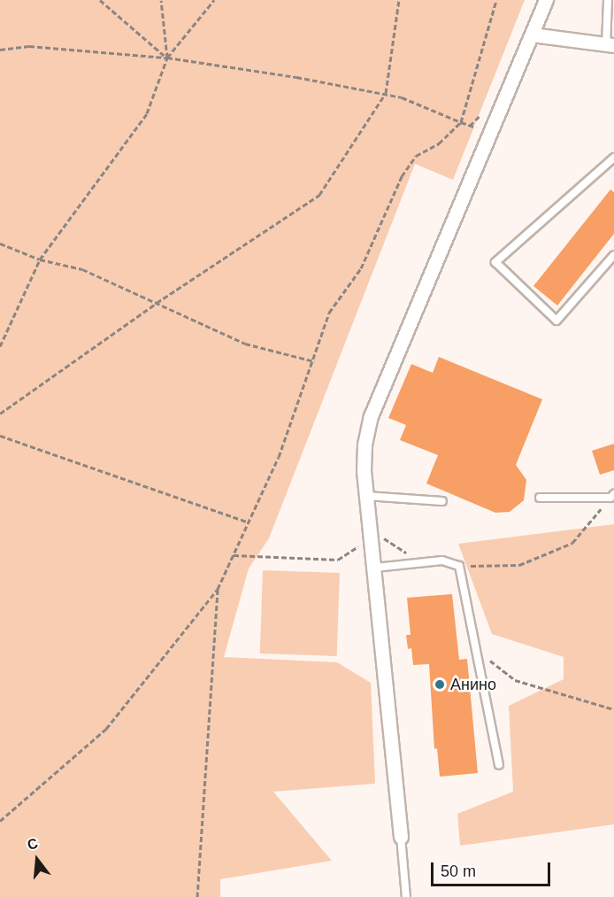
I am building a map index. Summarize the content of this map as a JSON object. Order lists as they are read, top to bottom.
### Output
{
  "places": ["Анино"],
  "scale_bar": "50 m",
  "north": "top"
}
